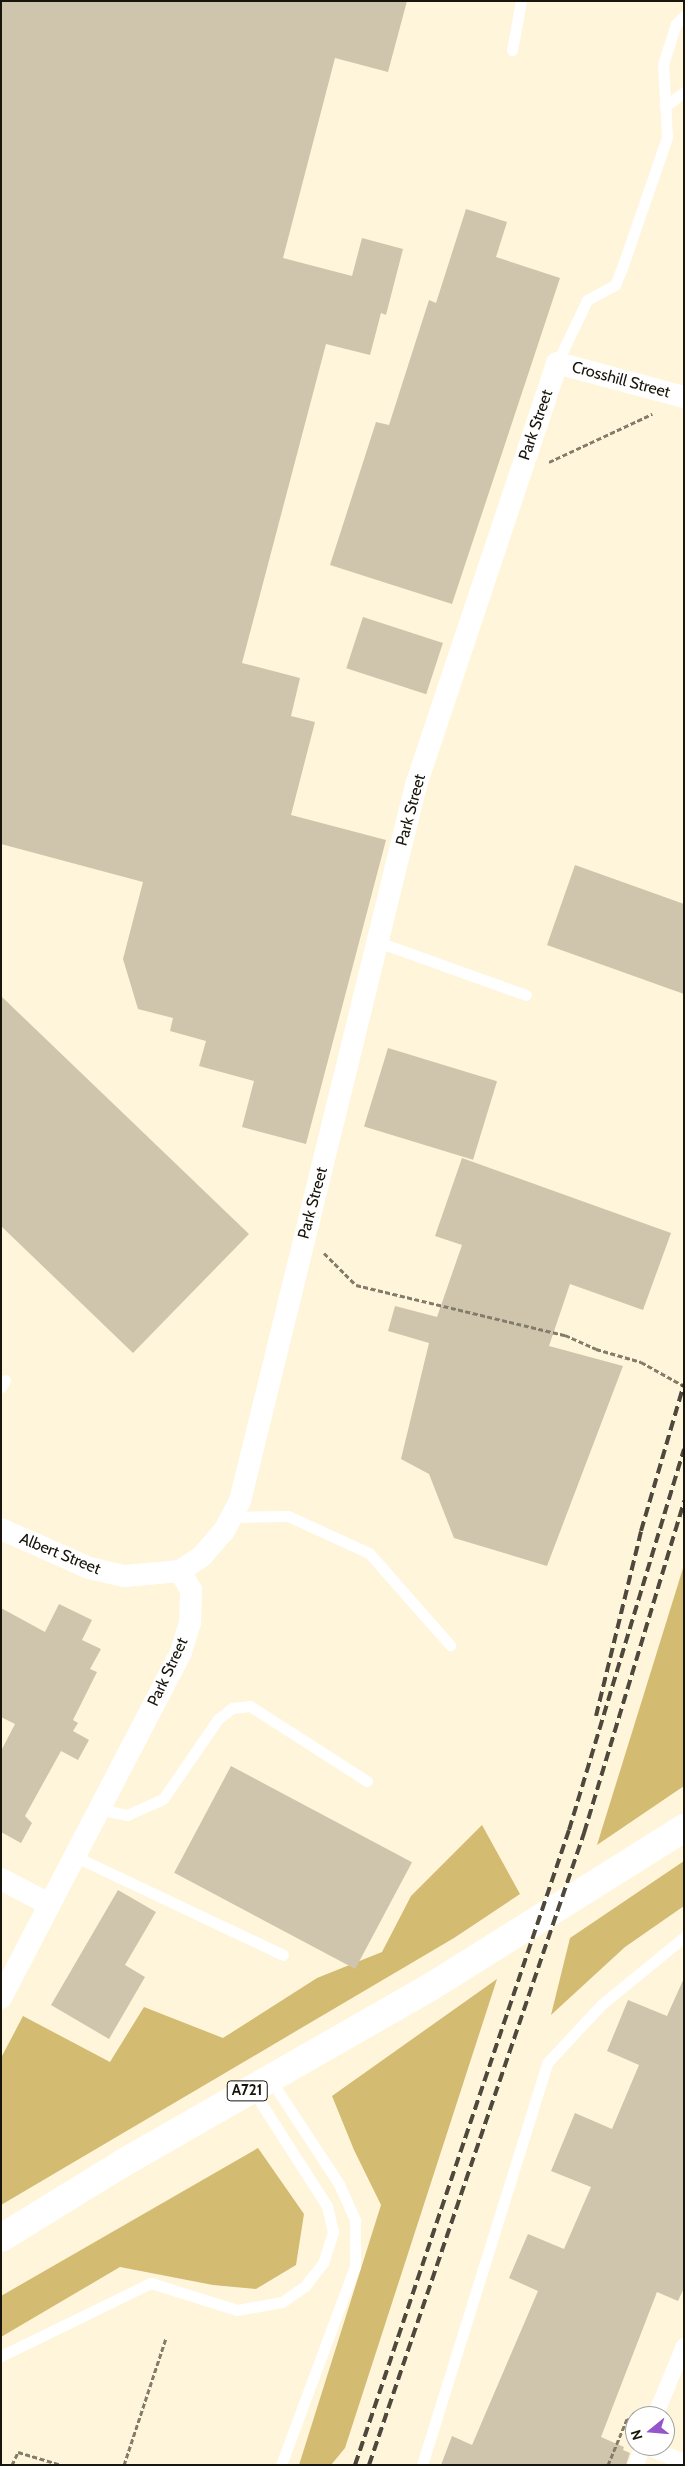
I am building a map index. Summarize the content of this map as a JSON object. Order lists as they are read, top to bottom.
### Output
{
  "streets": {
    "main road": ["A721"],
    "street": ["Crosshill Street", "Park Street", "Albert Street"]
  },
  "crossings": [
    ["Crosshill Street", "Park Street"],
    ["Park Street", "Albert Street"]
  ],
  "north": "left"
}
